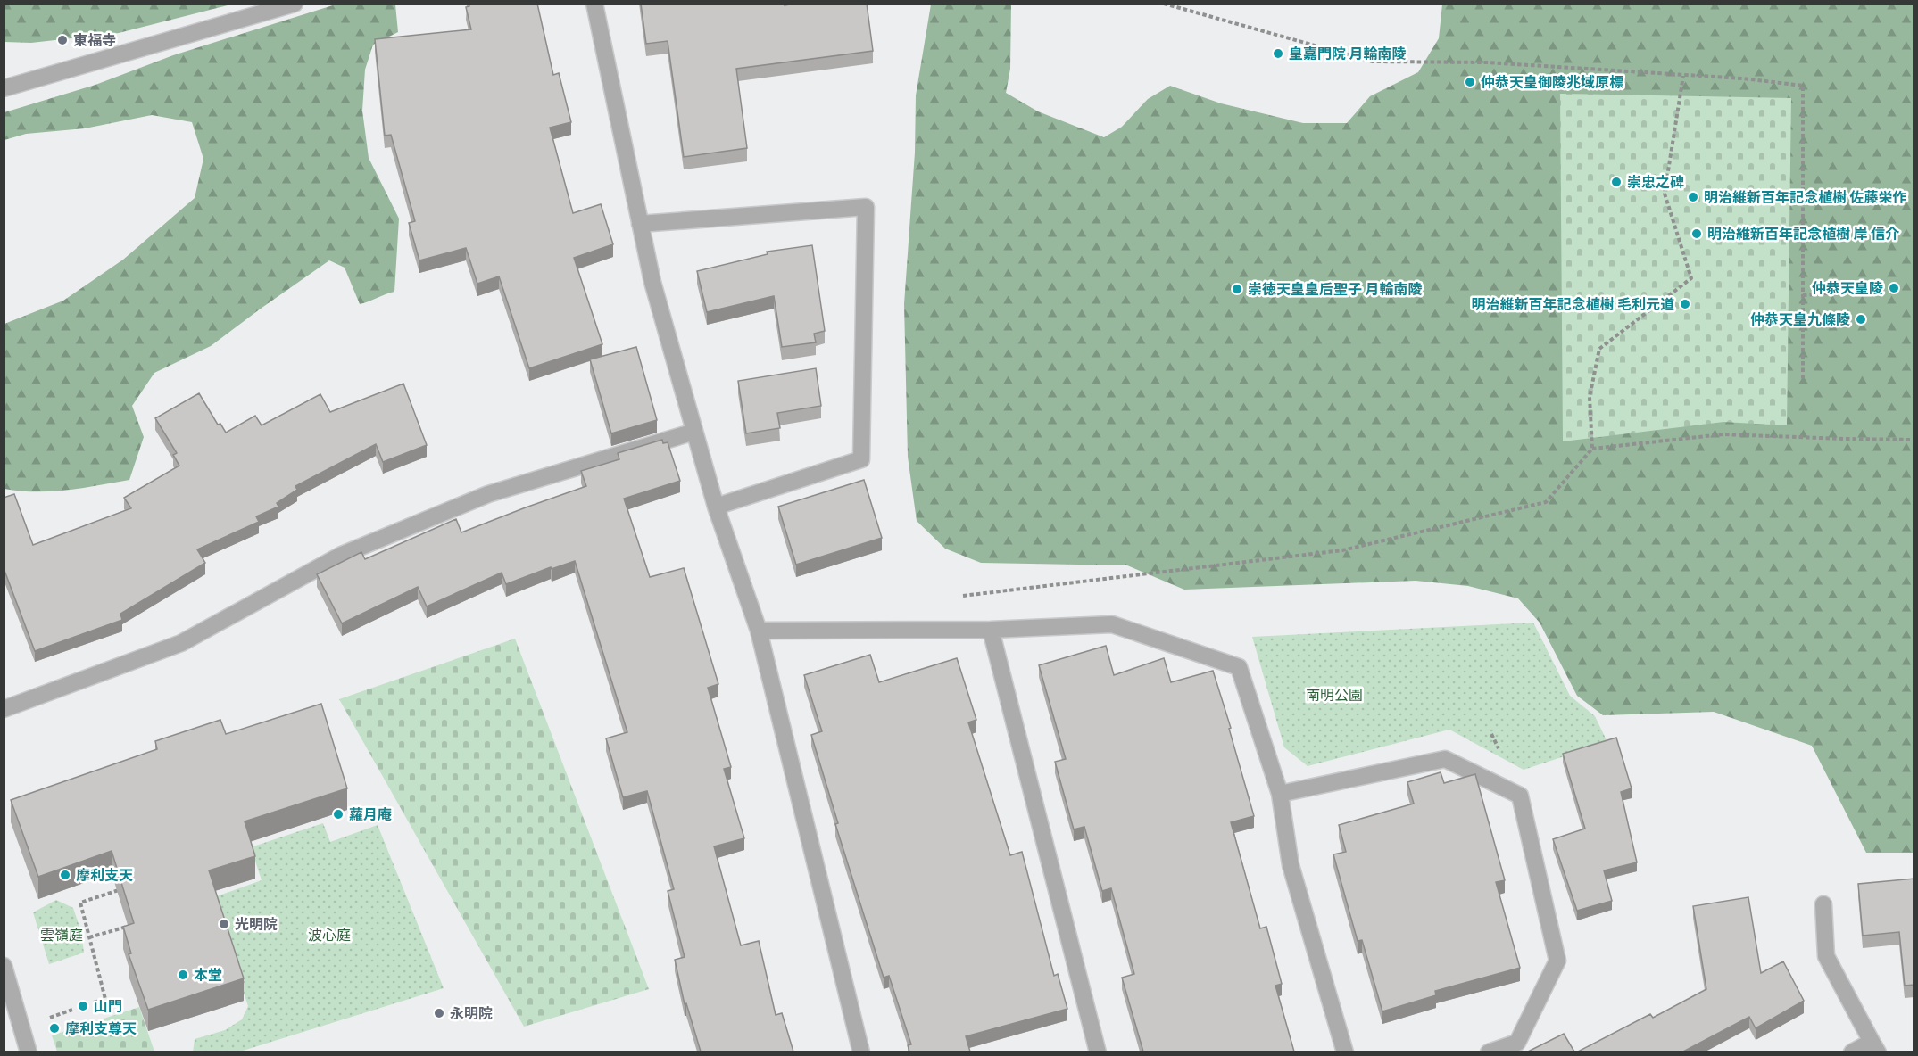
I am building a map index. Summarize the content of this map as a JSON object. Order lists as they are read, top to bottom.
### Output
{
  "parks": ["南明公園", "雲嶺庭", "波心庭"],
  "places": [
    "東福寺",
    "皇嘉門院 月輪南陵",
    "仲恭天皇御陵兆域原標",
    "崇忠之碑",
    "明治維新百年記念植樹 佐藤栄作",
    "明治維新百年記念植樹 岸 信介",
    "仲恭天皇陵",
    "崇徳天皇皇后聖子 月輪南陵",
    "明治維新百年記念植樹 毛利元道",
    "仲恭天皇九條陵",
    "蘿月庵",
    "摩利支天",
    "光明院",
    "本堂",
    "山門",
    "永明院",
    "摩利支尊天"
  ]
}
